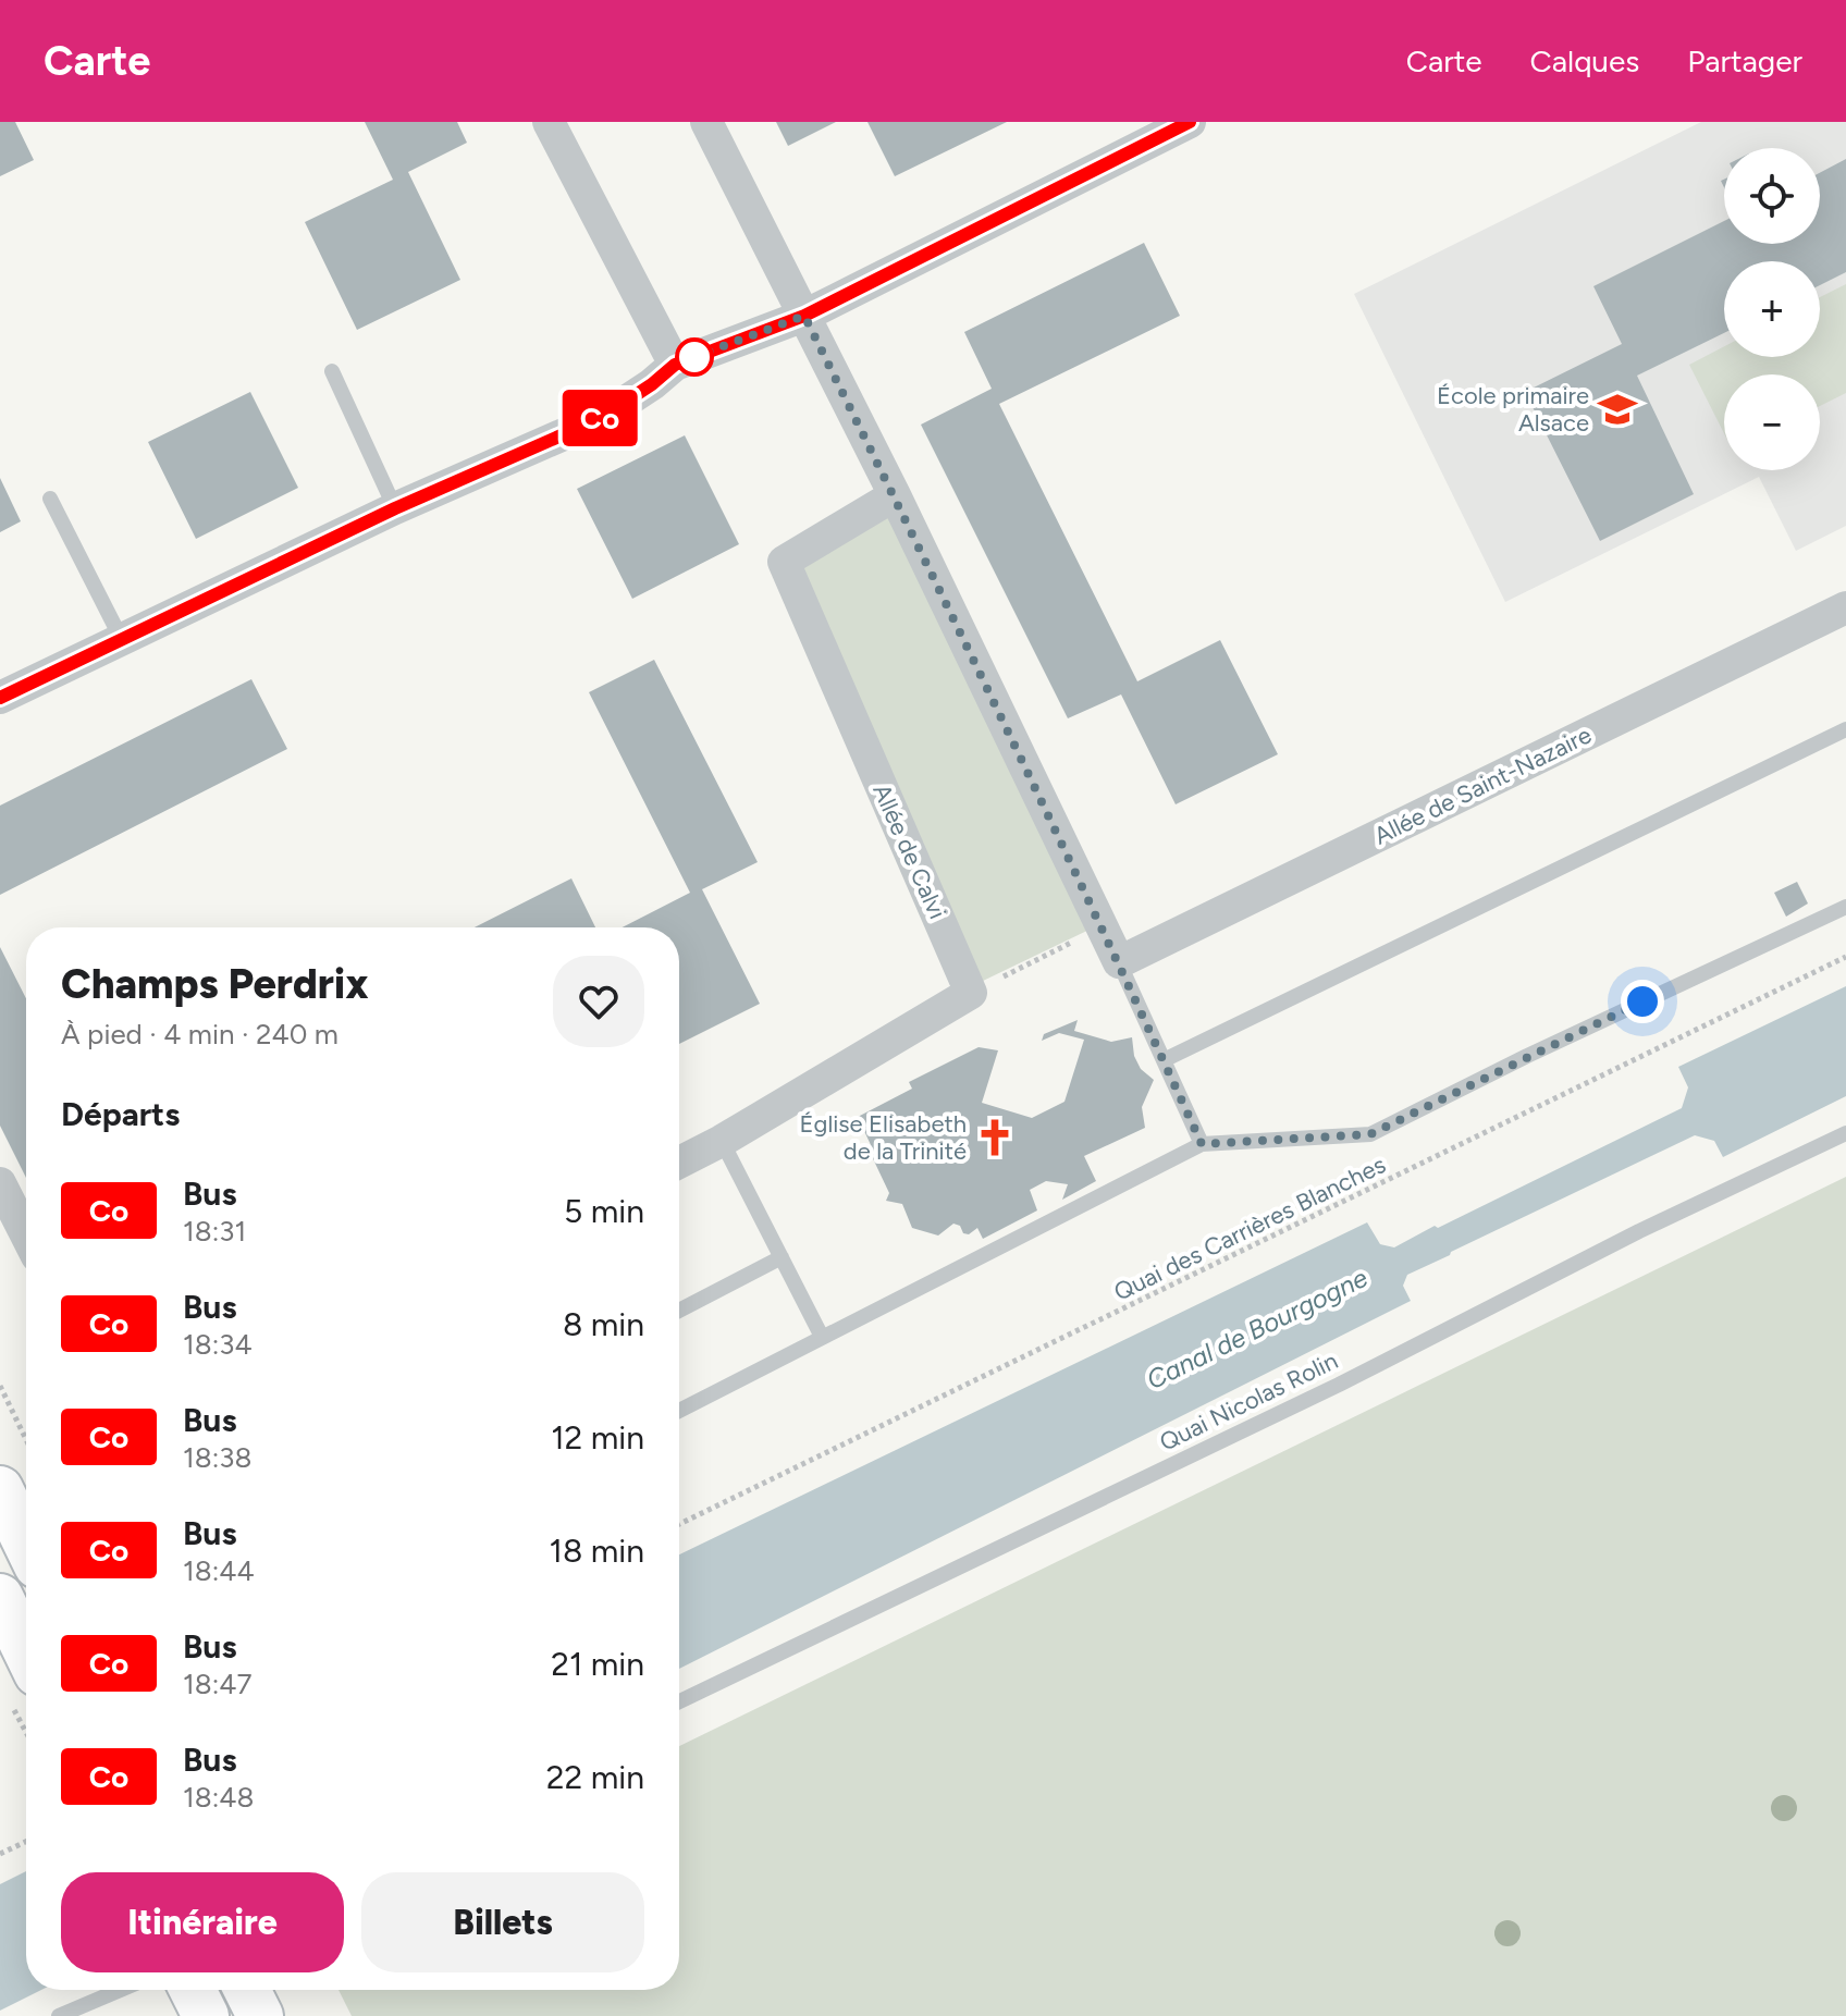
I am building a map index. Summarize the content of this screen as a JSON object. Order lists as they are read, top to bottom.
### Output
{
  "streets": {
    "street": ["Allée de Saint-Nazaire", "Allée de Calvi"],
    "lane": ["Quai Nicolas Rolin"],
    "path": ["Quai des Carrières Blanches"]
  },
  "water": ["Canal de Bourgogne"],
  "places": {
    "school or university": ["École primaire Alsace"],
    "church": ["Église Elisabeth de la Trinité"]
  },
  "lines": ["bus line Co"],
  "page": {
    "header": "Carte",
    "nav": ["Carte", "Calques", "Partager"],
    "on_map": "Co",
    "map_buttons": ["+", "−"],
    "heading": [
      ["Champs Perdrix", "À pied · 4 min · 240 m"],
      "Départs"
    ],
    "list": [
      {
        "mark": "Co",
        "name": "Bus",
        "note": "18:31",
        "value": "5 min"
      },
      {
        "mark": "Co",
        "name": "Bus",
        "note": "18:34",
        "value": "8 min"
      },
      {
        "mark": "Co",
        "name": "Bus",
        "note": "18:38",
        "value": "12 min"
      },
      {
        "mark": "Co",
        "name": "Bus",
        "note": "18:44",
        "value": "18 min"
      },
      {
        "mark": "Co",
        "name": "Bus",
        "note": "18:47",
        "value": "21 min"
      },
      {
        "mark": "Co",
        "name": "Bus",
        "note": "18:48",
        "value": "22 min"
      }
    ],
    "buttons": ["Itinéraire", "Billets"]
  }
}
